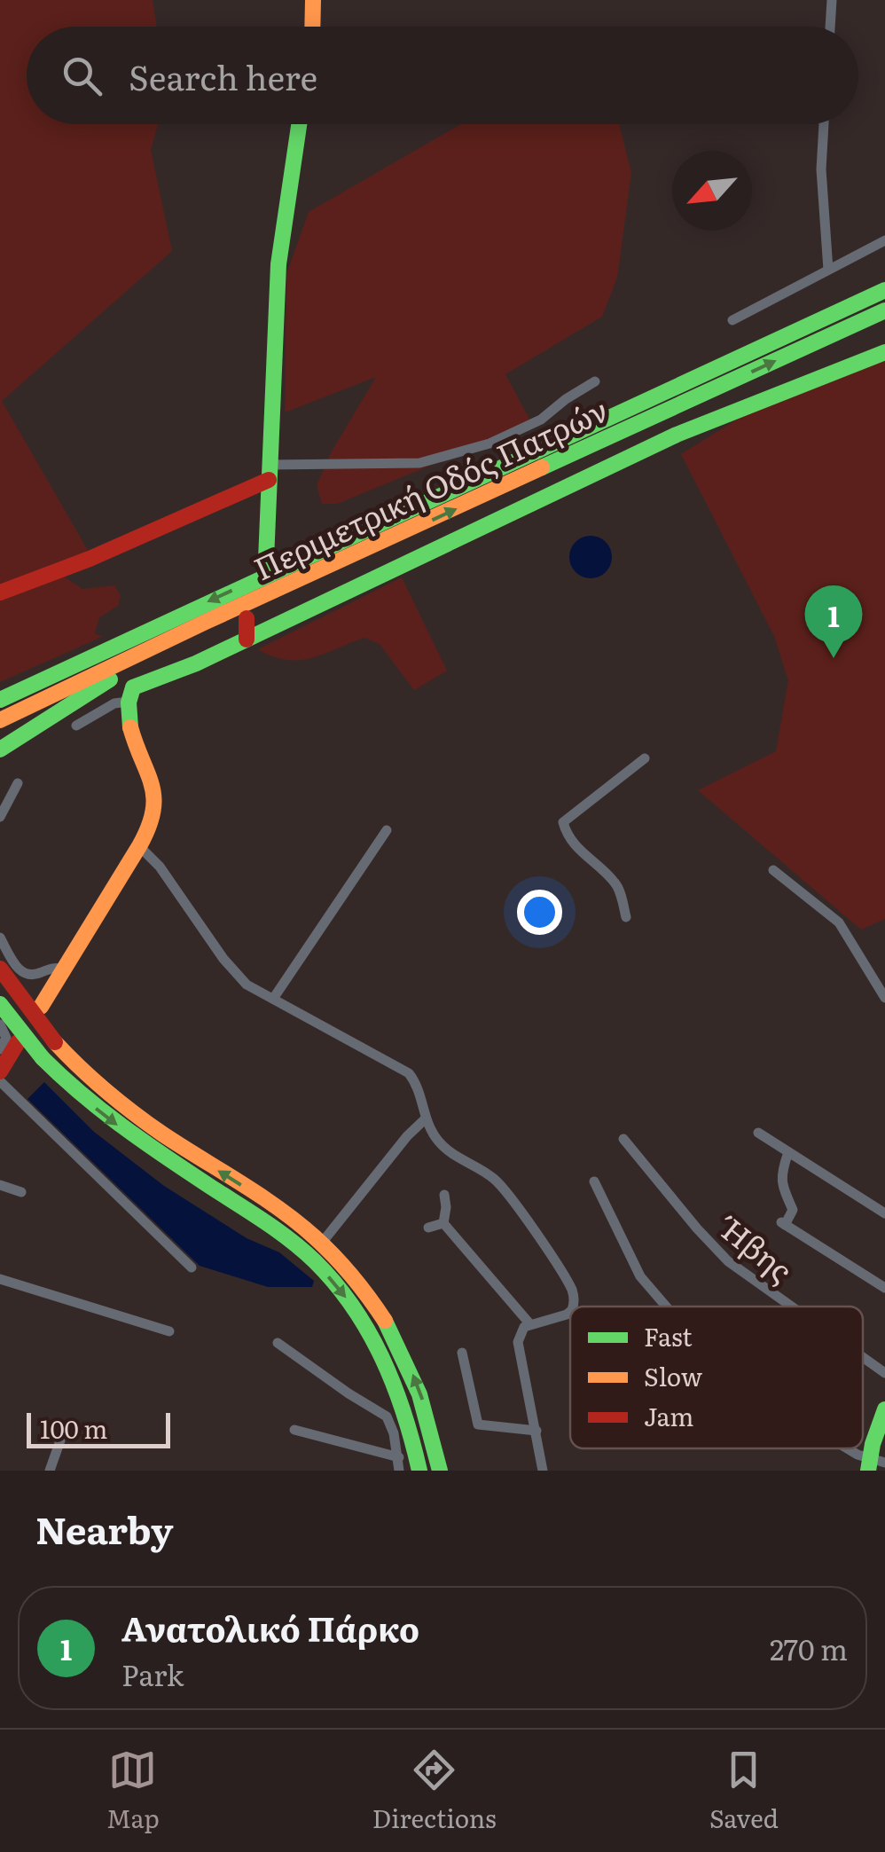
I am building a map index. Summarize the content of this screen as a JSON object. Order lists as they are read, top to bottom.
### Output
{
  "streets": {
    "main road": ["Περιμετρική Οδός Πατρών"],
    "street": ["Ήβης"]
  },
  "legend": ["Fast", "Slow", "Jam"],
  "scale_bar": "100 m",
  "north": "bottom left",
  "page": {
    "search": "Search here",
    "pins": "1",
    "scale": "100 m",
    "heading": "Nearby",
    "list": [
      {
        "mark": "1",
        "name": "Ανατολικό Πάρκο",
        "note": "Park",
        "value": "270 m"
      }
    ],
    "nav": ["Map", "Directions", "Saved"]
  }
}
